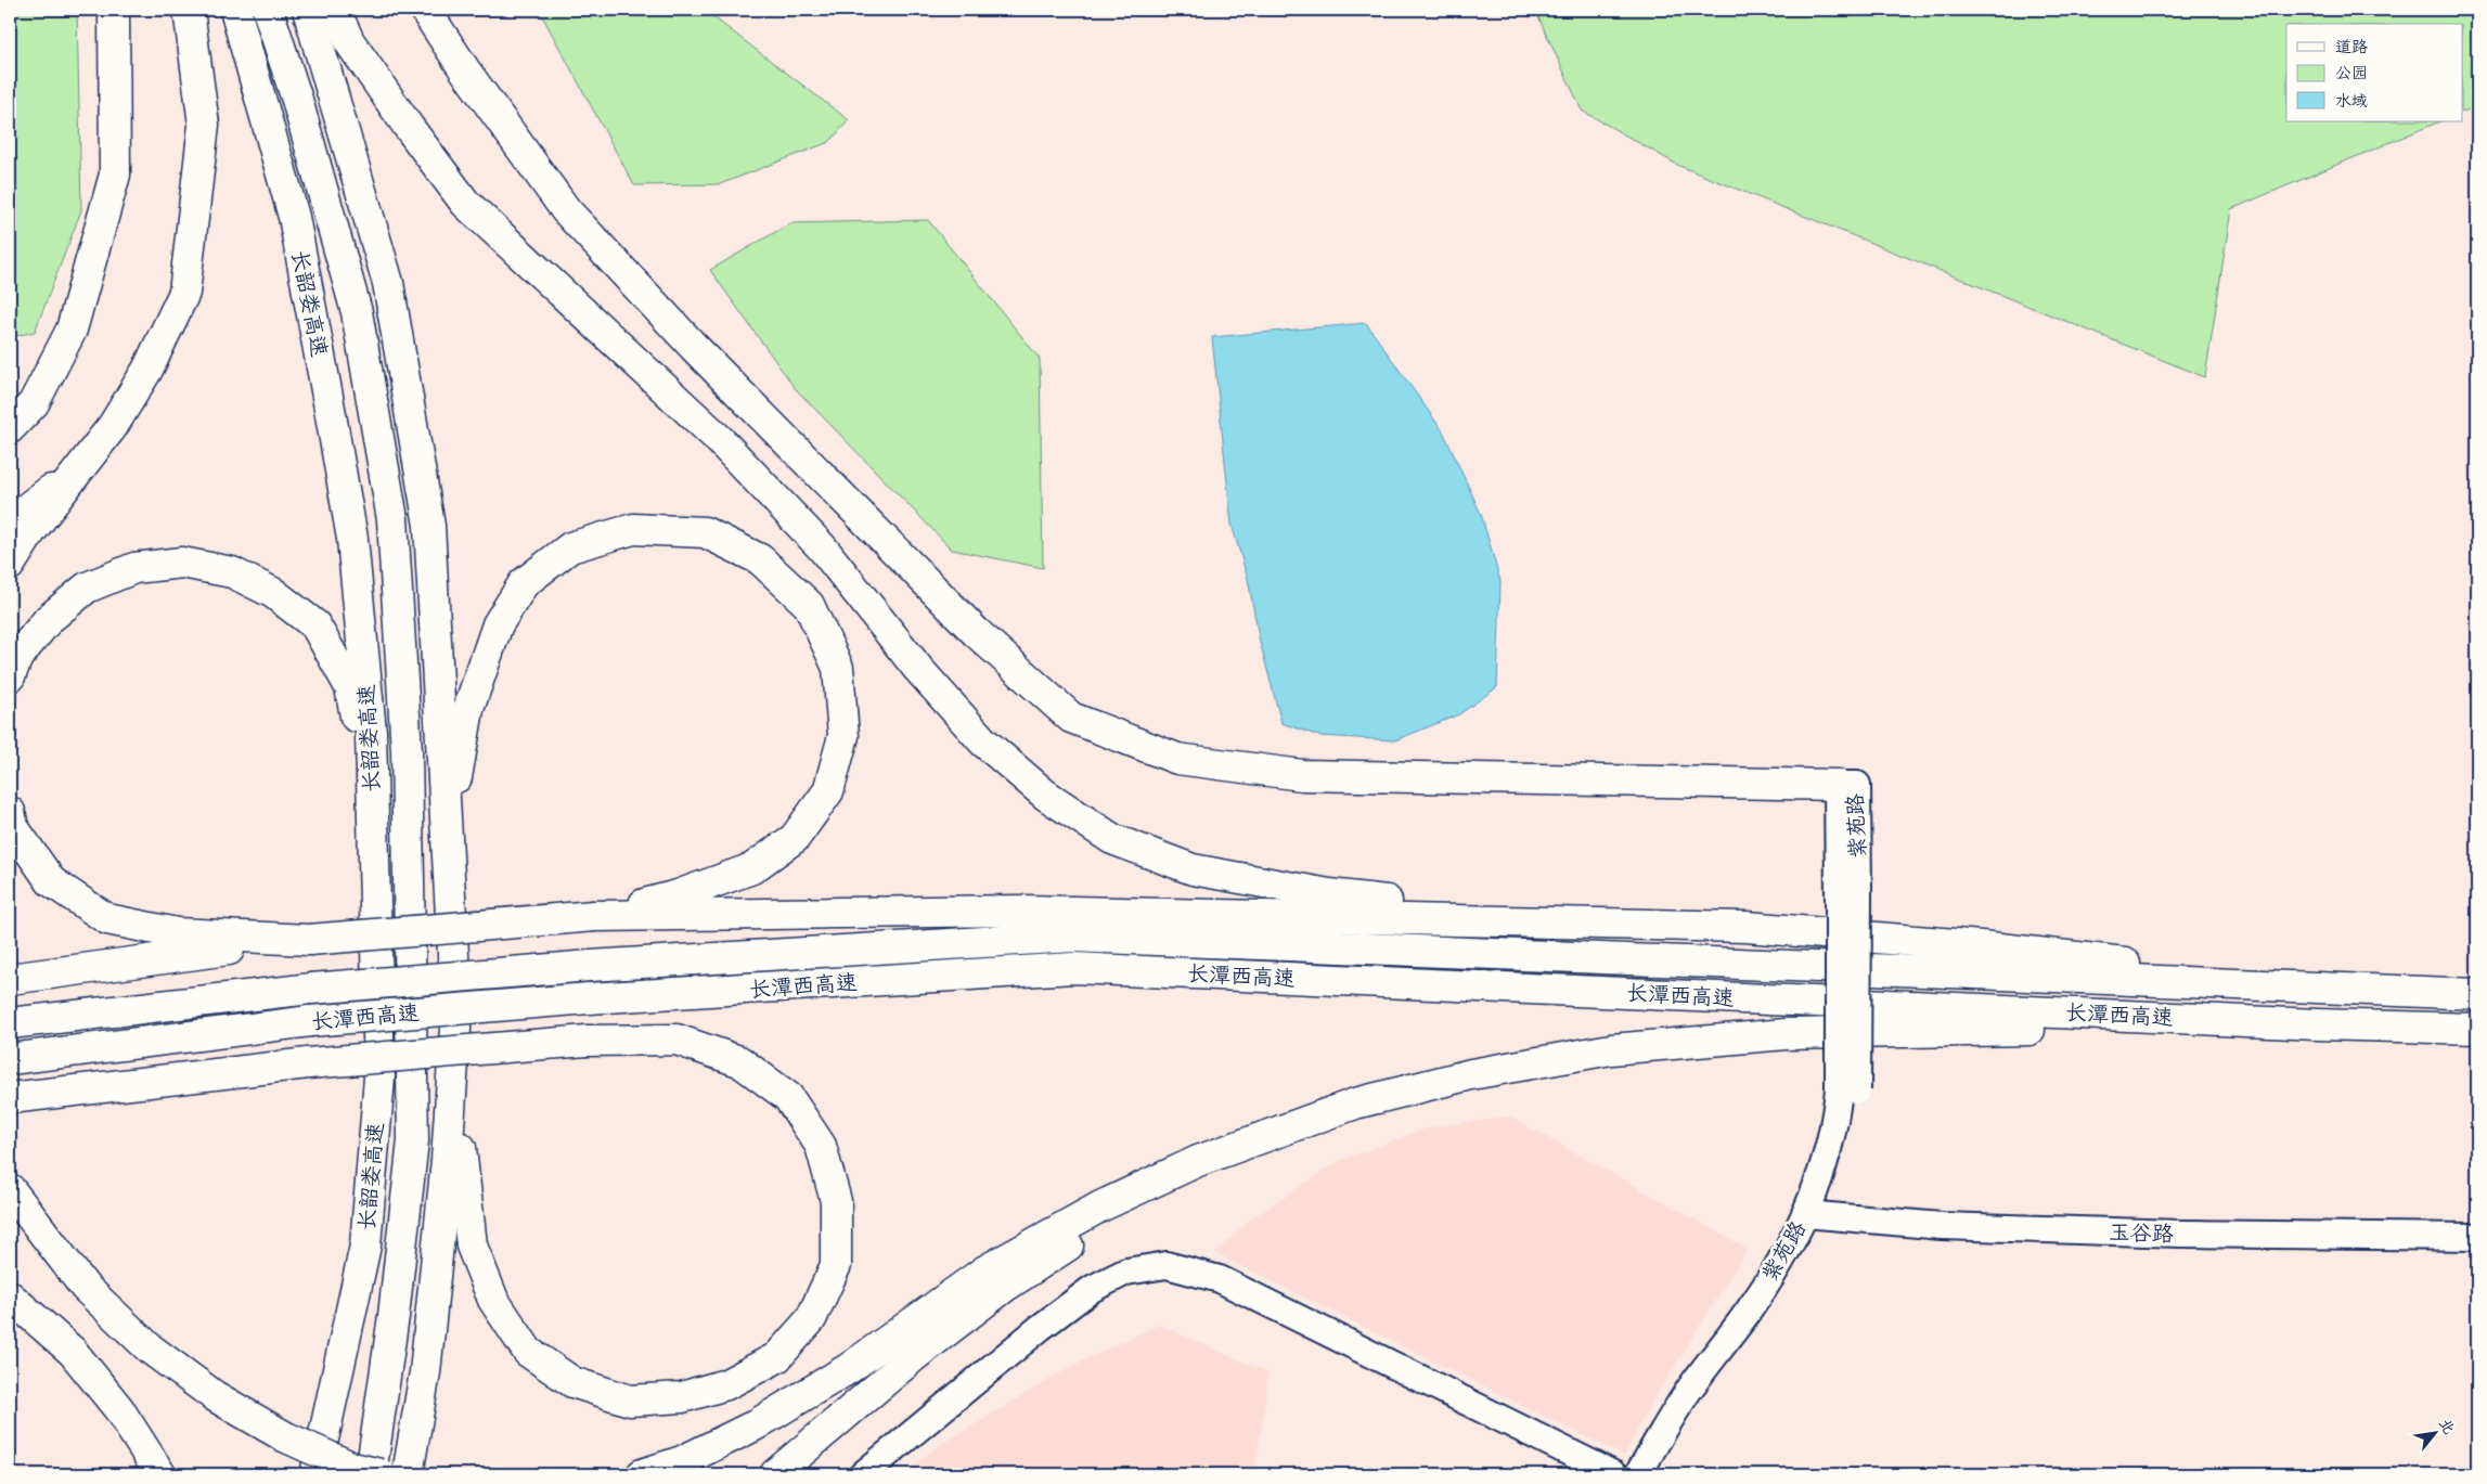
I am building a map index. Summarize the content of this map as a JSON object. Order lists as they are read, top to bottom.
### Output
{
  "streets": {
    "highway": ["长韶娄高速", "长潭西高速"],
    "street": ["紫苑路", "玉谷路"]
  },
  "crossings": [
    ["紫苑路", "玉谷路"]
  ],
  "legend": ["道路", "公园", "水域"],
  "north": "top right"
}
